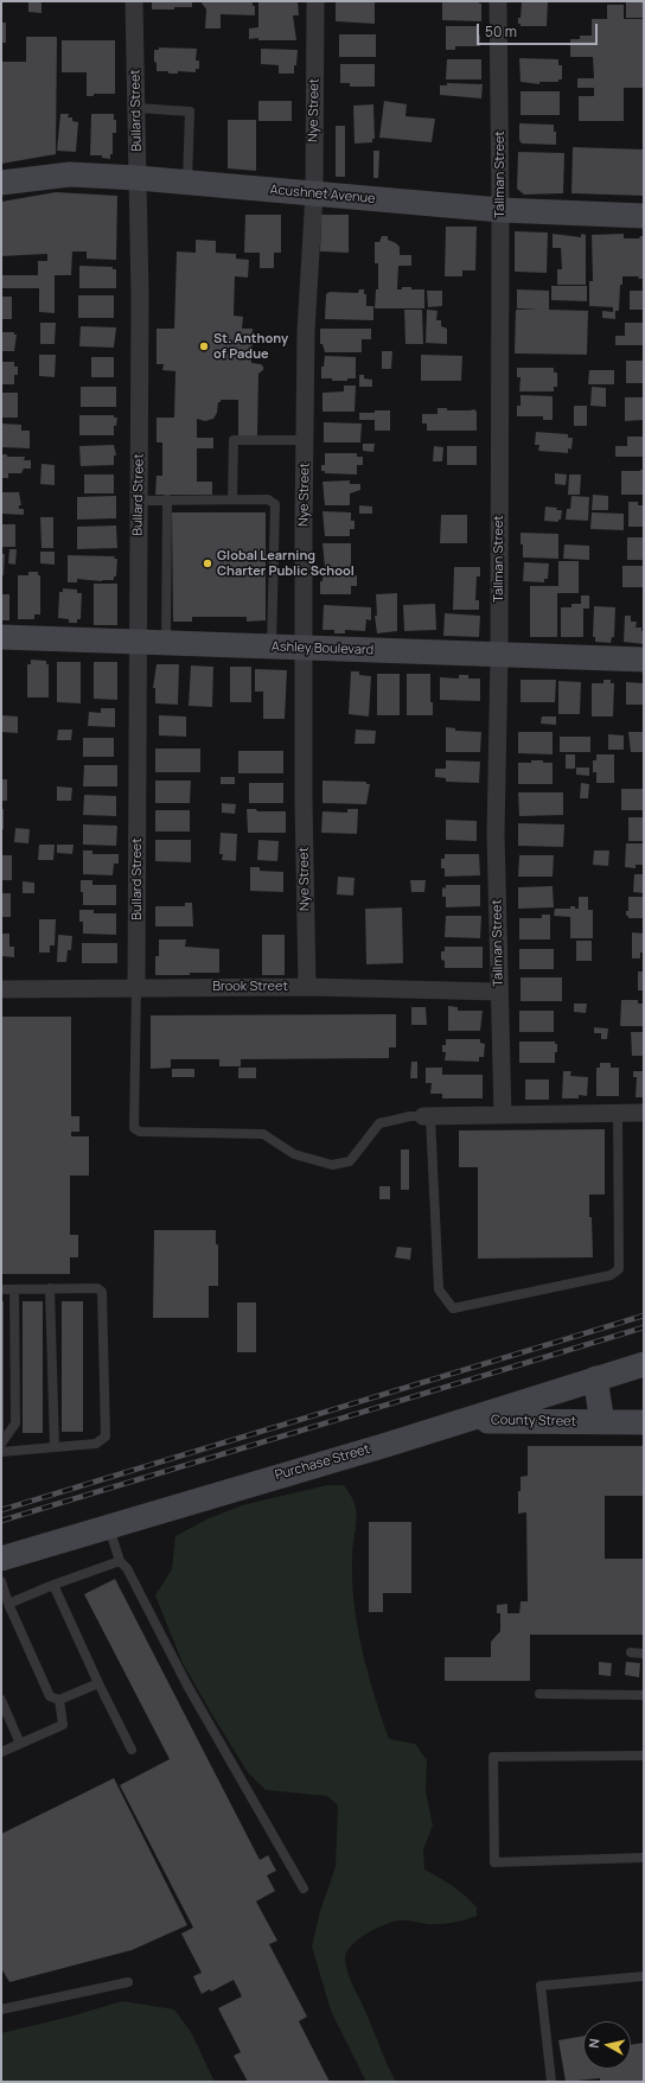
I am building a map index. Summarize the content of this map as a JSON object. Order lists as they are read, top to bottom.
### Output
{
  "streets": {
    "main road": [
      "Acushnet Avenue",
      "Ashley Boulevard",
      "County Street",
      "Purchase Street"
    ],
    "street": [
      "Bullard Street",
      "Nye Street",
      "Tallman Street",
      "Brook Street"
    ]
  },
  "crossings": [
    ["Bullard Street", "Acushnet Avenue"],
    ["Bullard Street", "Ashley Boulevard"],
    ["Bullard Street", "Brook Street"],
    ["Nye Street", "Acushnet Avenue"],
    ["Nye Street", "Ashley Boulevard"],
    ["Nye Street", "Brook Street"],
    ["Tallman Street", "Acushnet Avenue"],
    ["Tallman Street", "Ashley Boulevard"],
    ["Tallman Street", "Brook Street"],
    ["County Street", "Purchase Street"]
  ],
  "places": ["St. Anthony of Padue", "Global Learning Charter Public School"],
  "scale_bar": "50 m",
  "north": "left"
}
